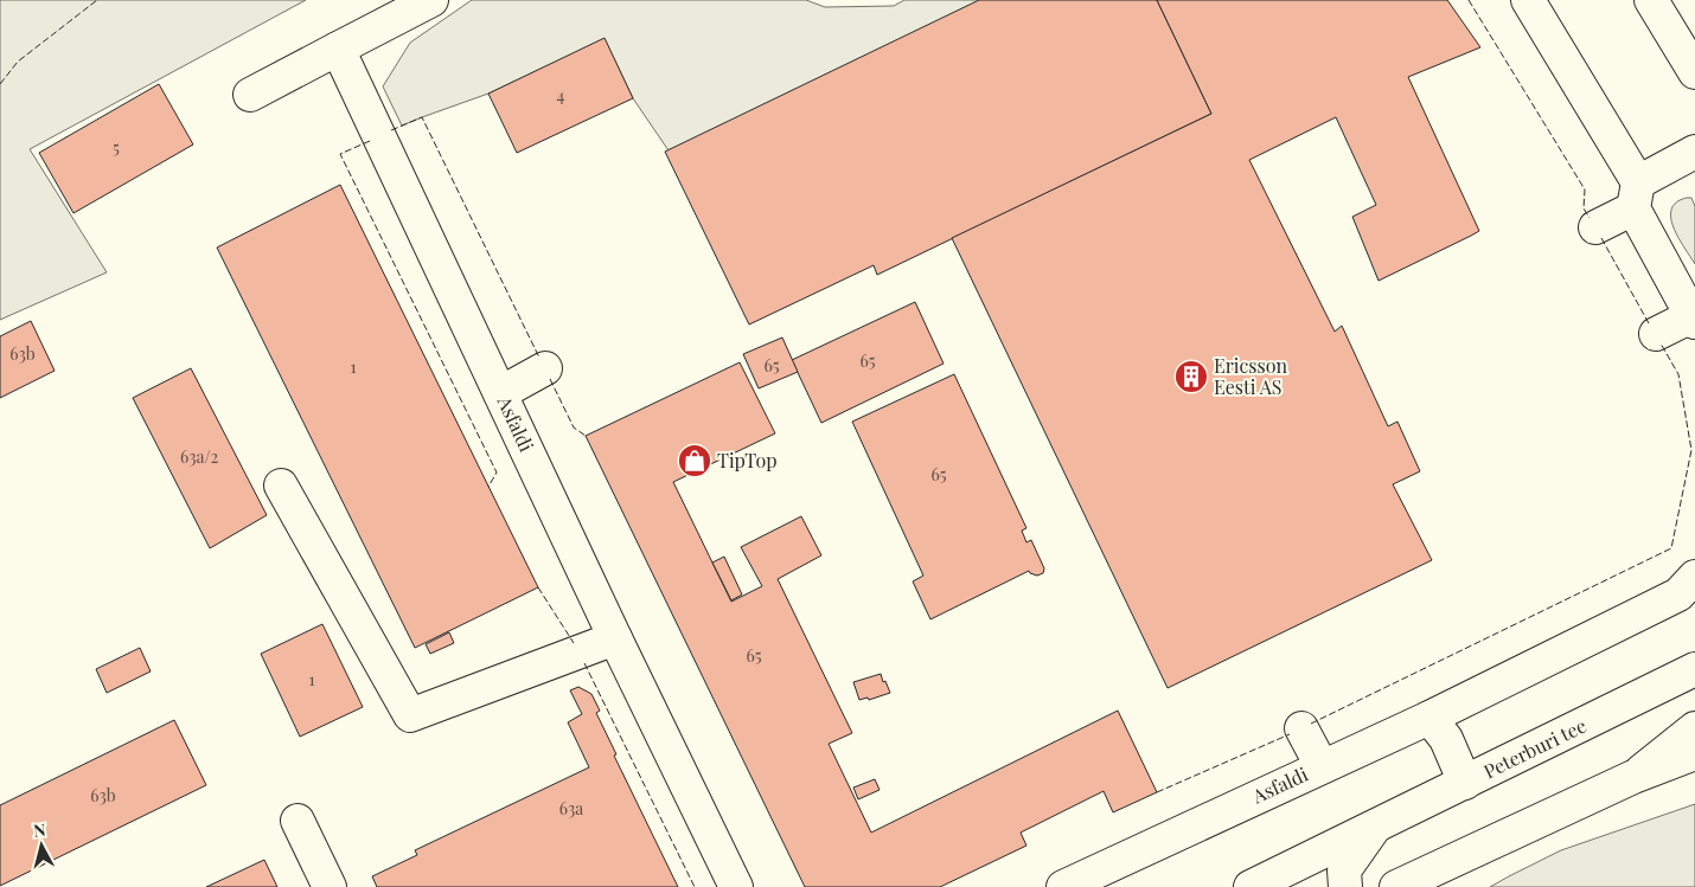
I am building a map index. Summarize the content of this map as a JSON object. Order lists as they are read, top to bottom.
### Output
{
  "streets": {
    "main road": ["Asfaldi", "Peterburi tee"]
  },
  "places": {
    "building": ["Ericsson Eesti AS"],
    "shop": ["TipTop"]
  },
  "house_numbers": [
    "4",
    "5",
    "63b",
    "65",
    "65",
    "1",
    "63a/2",
    "65",
    "65",
    "1",
    "63b",
    "63a"
  ],
  "north": "top"
}
